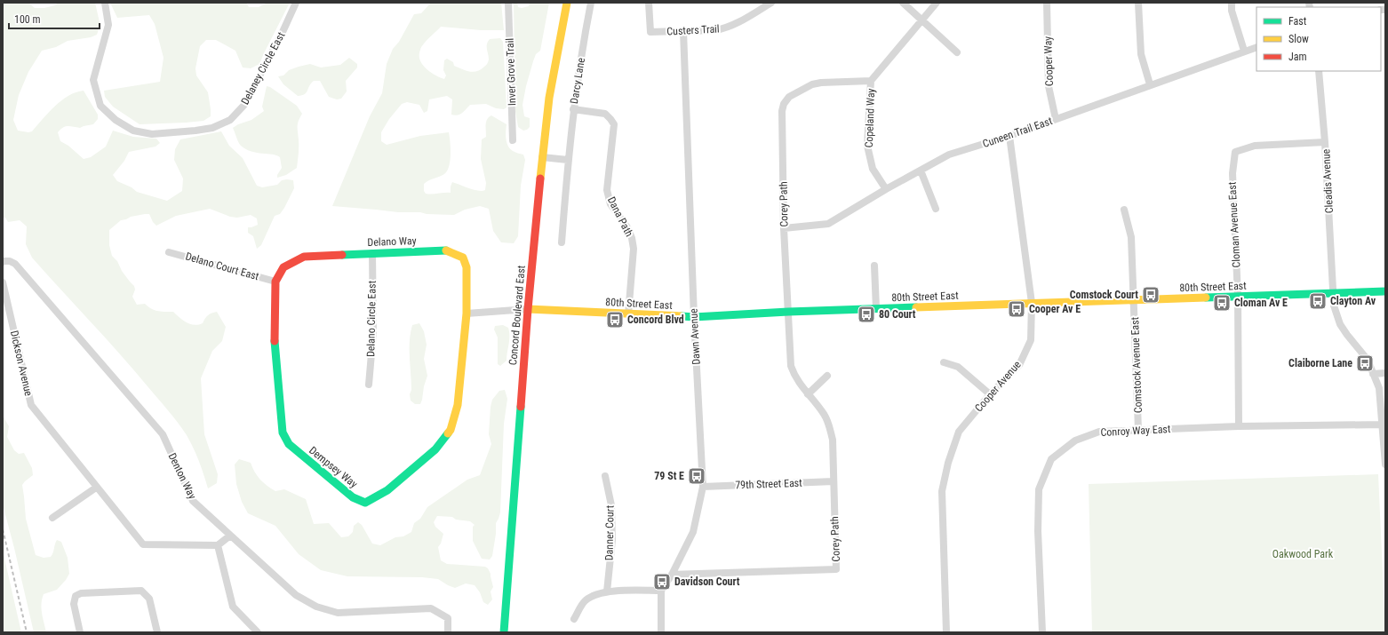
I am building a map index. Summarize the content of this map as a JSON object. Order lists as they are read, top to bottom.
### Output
{
  "streets": {
    "street": [
      "Custers Trail",
      "Cooper Way",
      "Delaney Circle East",
      "Inver Grove Trail",
      "Darcy Lane",
      "Copeland Way",
      "Cuneen Trail East",
      "Cleadis Avenue",
      "Corey Path",
      "Dana Path",
      "Cloman Avenue East",
      "Delano Way",
      "Delano Court East",
      "80th Street East",
      "Concord Boulevard East",
      "Delano Circle East",
      "Dawn Avenue",
      "Dickson Avenue",
      "Comstock Avenue East",
      "Cooper Avenue",
      "Conroy Way East",
      "Dempsey Way",
      "Denton Way",
      "79th Street East",
      "Danner Court"
    ]
  },
  "crossings": [
    ["Custers Trail", "Dawn Avenue"],
    ["Cooper Way", "Cuneen Trail East"],
    ["Darcy Lane", "Dana Path"],
    ["Copeland Way", "Cuneen Trail East"],
    ["Copeland Way", "Corey Path"],
    ["Cuneen Trail East", "Corey Path"],
    ["Cuneen Trail East", "Cooper Avenue"],
    ["Cleadis Avenue", "Cloman Avenue East"],
    ["Cleadis Avenue", "80th Street East"],
    ["Cleadis Avenue", "Conroy Way East"],
    ["Corey Path", "80th Street East"],
    ["Corey Path", "Dawn Avenue"],
    ["Corey Path", "79th Street East"],
    ["Dana Path", "80th Street East"],
    ["Cloman Avenue East", "80th Street East"],
    ["Cloman Avenue East", "Conroy Way East"],
    ["Delano Way", "Delano Court East"],
    ["Delano Way", "80th Street East"],
    ["Delano Way", "Delano Circle East"],
    ["Delano Way", "Dempsey Way"],
    ["Delano Court East", "Dempsey Way"],
    ["80th Street East", "Concord Boulevard East"],
    ["80th Street East", "Dawn Avenue"],
    ["80th Street East", "Comstock Avenue East"],
    ["80th Street East", "Cooper Avenue"],
    ["80th Street East", "Dempsey Way"],
    ["Dawn Avenue", "79th Street East"],
    ["Comstock Avenue East", "Conroy Way East"]
  ],
  "parks": ["Oakwood Park"],
  "places": {
    "bus stop": [
      "Comstock Court",
      "Clayton Av",
      "Cloman Av E",
      "Cooper Av E",
      "80 Court",
      "Concord Blvd",
      "Claiborne Lane",
      "79 St E",
      "Davidson Court"
    ]
  },
  "legend": ["Fast", "Slow", "Jam"],
  "scale_bar": "100 m"
}
